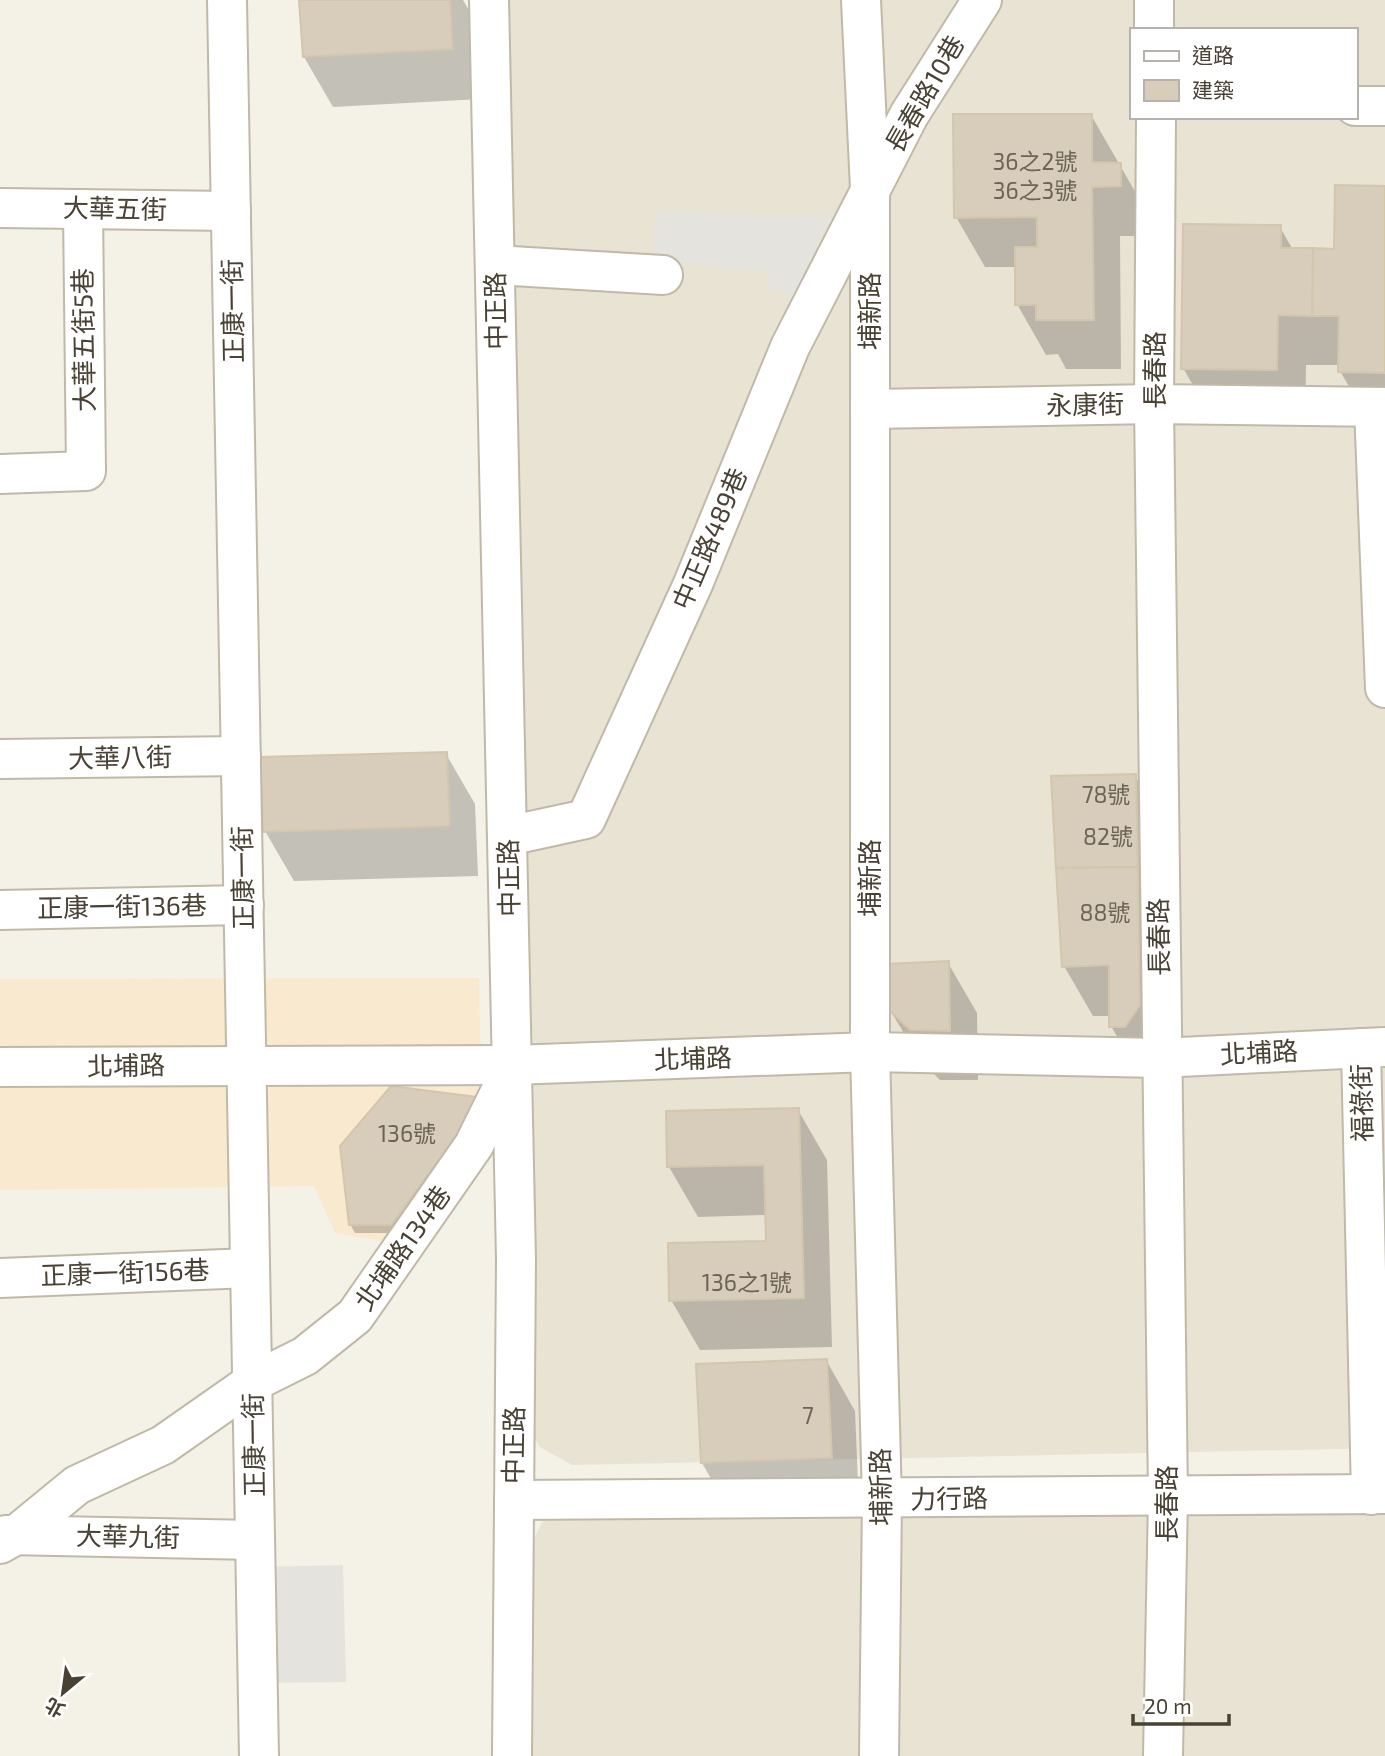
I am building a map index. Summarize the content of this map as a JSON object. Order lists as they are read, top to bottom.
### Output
{
  "streets": {
    "street": [
      "長春路10巷",
      "大華五街",
      "正康一街",
      "中正路",
      "埔新路",
      "大華五街5巷",
      "長春路",
      "永康街",
      "中正路489巷",
      "大華八街",
      "正康一街136巷",
      "北埔路",
      "福祿街",
      "北埔路134巷",
      "正康一街156巷",
      "力行路",
      "大華九街"
    ]
  },
  "crossings": [
    ["長春路10巷", "埔新路"],
    ["長春路10巷", "中正路489巷"],
    ["大華五街", "正康一街"],
    ["大華五街", "大華五街5巷"],
    ["正康一街", "大華八街"],
    ["正康一街", "正康一街136巷"],
    ["正康一街", "北埔路"],
    ["正康一街", "北埔路134巷"],
    ["正康一街", "正康一街156巷"],
    ["正康一街", "大華九街"],
    ["中正路", "中正路489巷"],
    ["中正路", "北埔路"],
    ["中正路", "北埔路134巷"],
    ["中正路", "力行路"],
    ["埔新路", "永康街"],
    ["埔新路", "中正路489巷"],
    ["埔新路", "北埔路"],
    ["埔新路", "力行路"],
    ["長春路", "永康街"],
    ["長春路", "北埔路"],
    ["長春路", "力行路"],
    ["北埔路", "福祿街"],
    ["北埔路", "北埔路134巷"],
    ["福祿街", "力行路"],
    ["北埔路134巷", "大華九街"]
  ],
  "house_numbers": [
    "36之2號",
    "36之3號",
    "78號",
    "82號",
    "88號",
    "136號",
    "136之1號",
    "7"
  ],
  "legend": ["道路", "建築"],
  "scale_bar": "20 m",
  "north": "bottom left"
}
